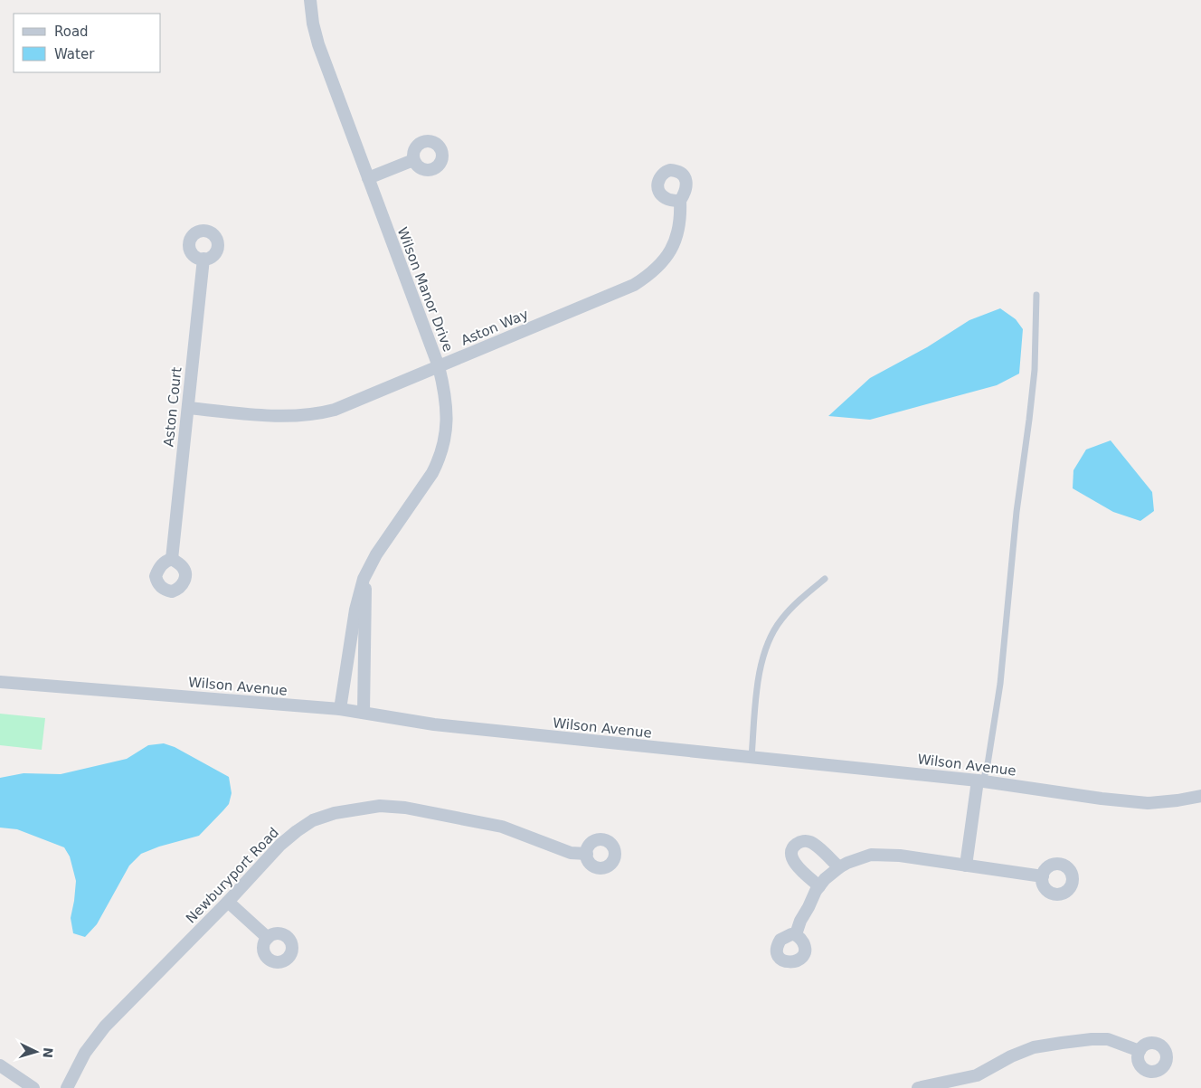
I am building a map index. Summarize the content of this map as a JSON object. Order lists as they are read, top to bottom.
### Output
{
  "streets": {
    "street": [
      "Wilson Manor Drive",
      "Aston Way",
      "Aston Court",
      "Wilson Avenue",
      "Newburyport Road"
    ]
  },
  "crossings": [
    ["Wilson Manor Drive", "Aston Way"],
    ["Wilson Manor Drive", "Wilson Avenue"],
    ["Aston Way", "Aston Court"]
  ],
  "legend": ["Road", "Water"],
  "north": "right"
}
